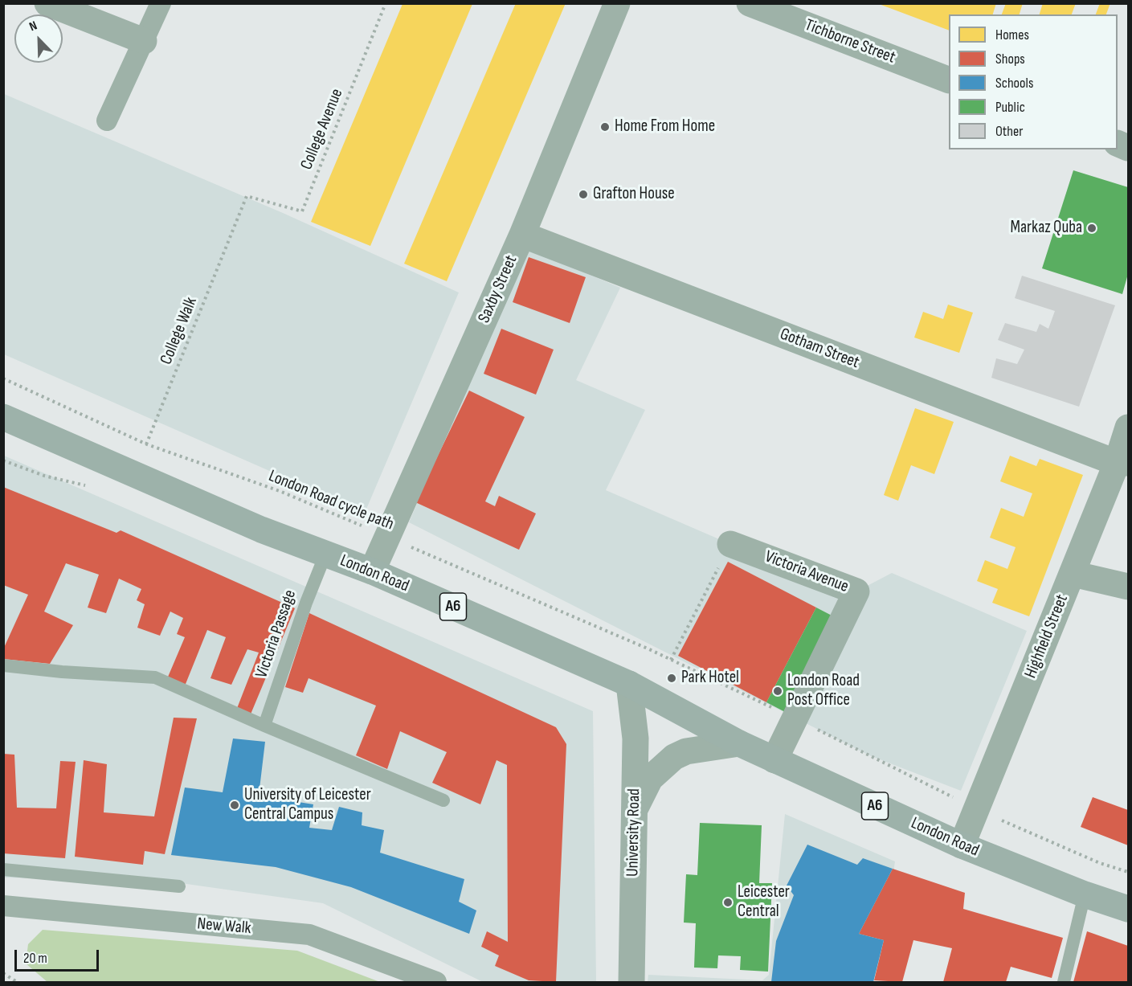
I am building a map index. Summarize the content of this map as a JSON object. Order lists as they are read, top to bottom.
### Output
{
  "streets": {
    "main road": ["London Road", "A6"],
    "street": [
      "Tichborne Street",
      "Saxby Street",
      "Gotham Street",
      "Victoria Avenue",
      "Highfield Street",
      "University Road",
      "New Walk"
    ],
    "lane": ["Victoria Passage"],
    "path": ["College Avenue", "College Walk", "London Road cycle path"]
  },
  "crossings": [
    ["College Avenue", "College Walk"],
    ["Saxby Street", "Gotham Street"],
    ["Saxby Street", "London Road cycle path"],
    ["Saxby Street", "London Road"],
    ["College Walk", "London Road cycle path"],
    ["College Walk", "London Road"],
    ["Gotham Street", "Highfield Street"],
    ["London Road cycle path", "Victoria Avenue"],
    ["London Road cycle path", "Highfield Street"],
    ["Victoria Avenue", "London Road"],
    ["London Road", "Victoria Passage"],
    ["London Road", "Highfield Street"],
    ["London Road", "University Road"]
  ],
  "places": [
    "Home From Home",
    "Grafton House",
    "Markaz Quba",
    "Park Hotel",
    "London Road Post Office",
    "University of Leicester Central Campus",
    "Leicester Central"
  ],
  "legend": [
    "Homes",
    "Shops",
    "Schools",
    "Public",
    "Other"
  ],
  "scale_bar": "20 m",
  "north": "top left"
}
